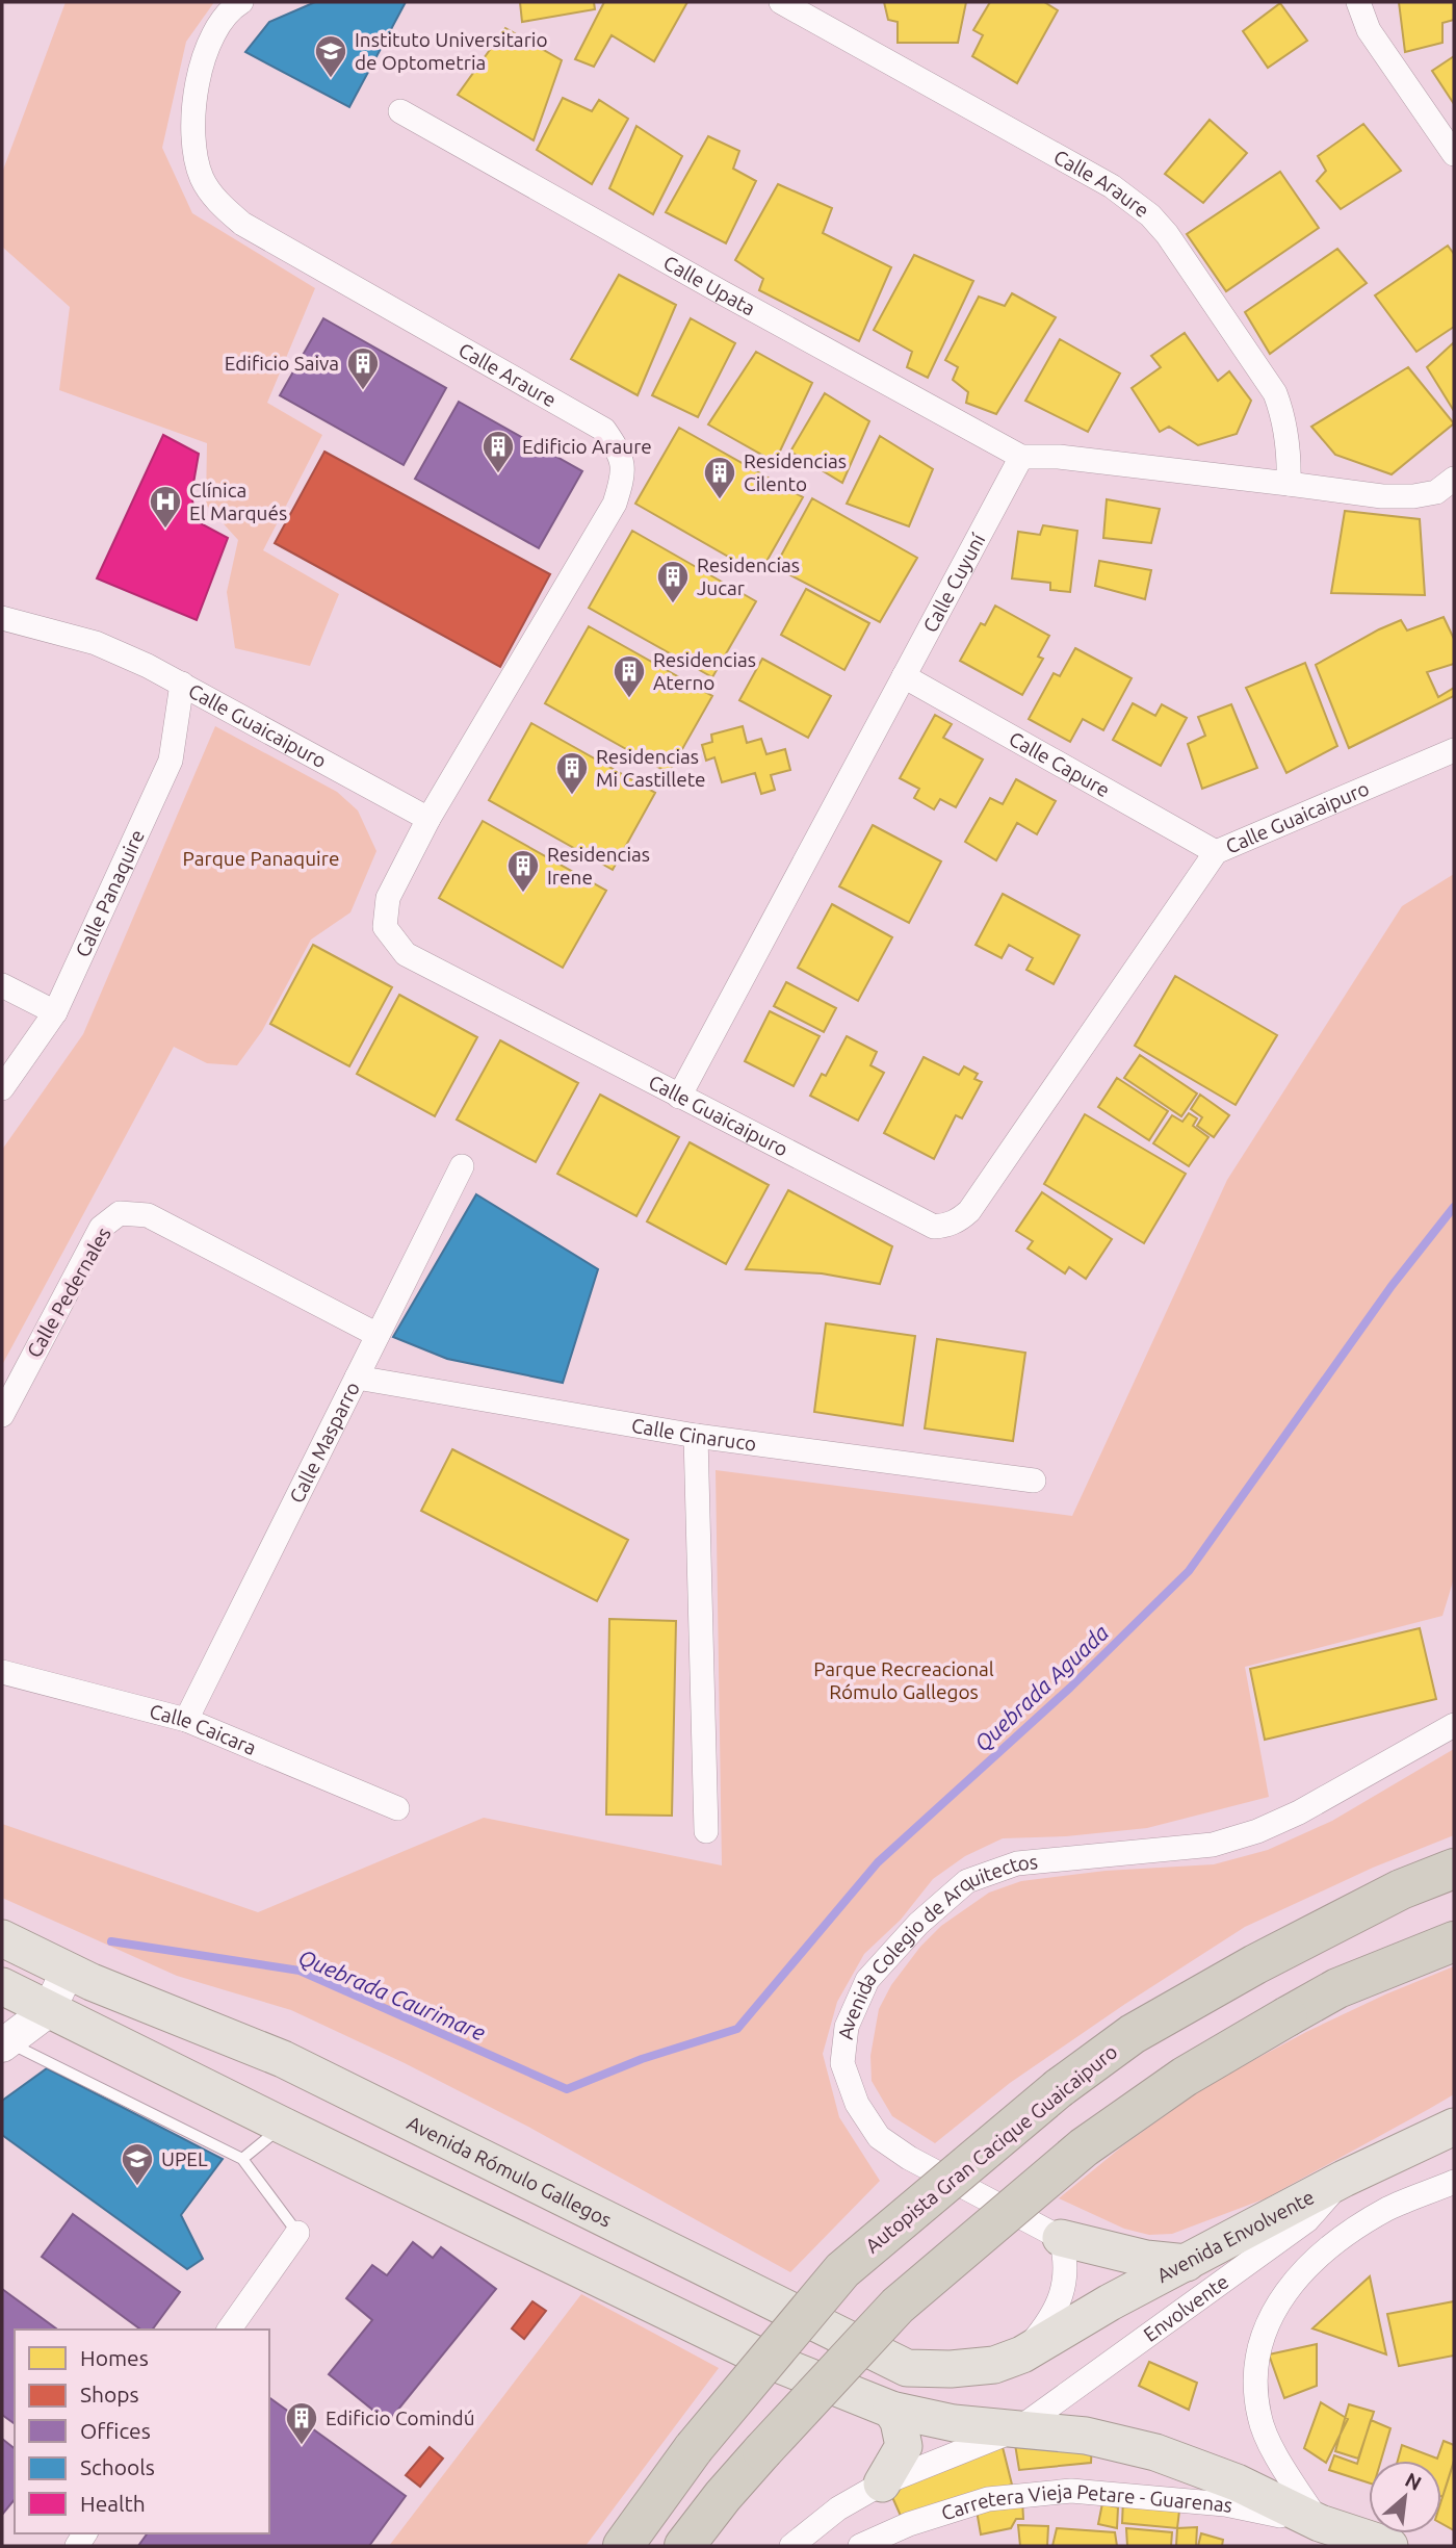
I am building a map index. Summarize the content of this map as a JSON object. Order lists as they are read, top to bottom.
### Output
{
  "streets": {
    "highway": ["Autopista Gran Cacique Guaicaipuro"],
    "main road": ["Avenida Rómulo Gallegos", "Avenida Envolvente", "Carretera Vieja Petare - Guarenas"],
    "street": [
      "Calle Araure",
      "Calle Upata",
      "Calle Cuyuní",
      "Calle Guaicaipuro",
      "Calle Capure",
      "Calle Panaquire",
      "Calle Pedernales",
      "Calle Cinaruco",
      "Calle Masparro",
      "Calle Caicara",
      "Avenida Colegio de Arquitectos",
      "Envolvente"
    ]
  },
  "crossings": [
    ["Calle Araure", "Calle Guaicaipuro"],
    ["Calle Upata", "Calle Cuyuní"],
    ["Calle Cuyuní", "Calle Guaicaipuro"],
    ["Calle Cuyuní", "Calle Capure"],
    ["Calle Guaicaipuro", "Calle Capure"],
    ["Calle Guaicaipuro", "Calle Panaquire"],
    ["Calle Pedernales", "Calle Masparro"],
    ["Calle Cinaruco", "Calle Masparro"],
    ["Calle Masparro", "Calle Caicara"],
    ["Avenida Rómulo Gallegos", "Avenida Envolvente"],
    ["Avenida Envolvente", "Envolvente"],
    ["Envolvente", "Carretera Vieja Petare - Guarenas"]
  ],
  "water": ["Quebrada Aguada", "Quebrada Caurimare"],
  "parks": ["Parque Panaquire", "Parque Recreacional Rómulo Gallegos"],
  "places": {
    "school or university": ["Instituto Universitario de Optometria", "UPEL"],
    "building": [
      "Edificio Saiva",
      "Edificio Araure",
      "Residencias Cilento",
      "Residencias Jucar",
      "Residencias Aterno",
      "Residencias Mi Castillete",
      "Residencias Irene",
      "Edificio Comindú"
    ],
    "hospital": ["Clínica El Marqués"]
  },
  "legend": [
    "Homes",
    "Shops",
    "Offices",
    "Schools",
    "Health"
  ],
  "north": "top right"
}
